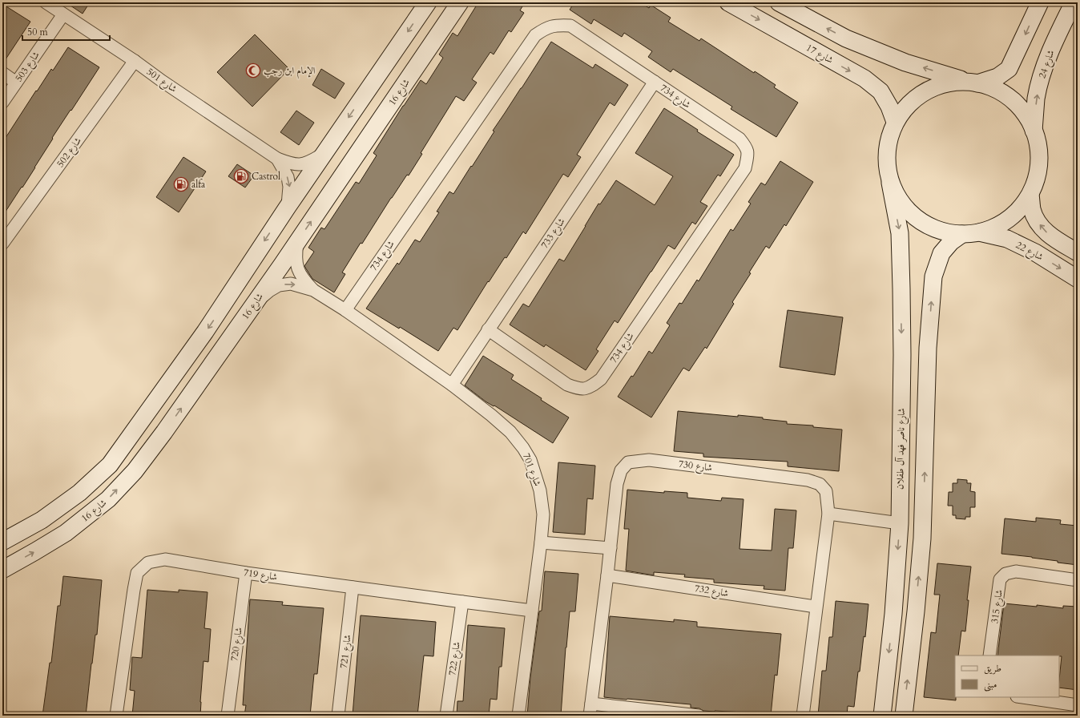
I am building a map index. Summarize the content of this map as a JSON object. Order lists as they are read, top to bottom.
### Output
{
  "streets": {
    "street": [
      "شارع 17",
      "شارع 24",
      "شارع 503",
      "شارع 501",
      "شارع 16",
      "شارع 734",
      "شارع 502",
      "شارع 733",
      "شارع 22",
      "شارع ناصر فهد آل طفلان",
      "شارع 730",
      "شارع 701",
      "شارع 719",
      "شارع 732",
      "شارع 315",
      "شارع 720",
      "شارع 721",
      "شارع 722"
    ]
  },
  "crossings": [
    ["شارع 17", "شارع ناصر فهد آل طفلان"],
    ["شارع 503", "شارع 501"],
    ["شارع 501", "شارع 502"],
    ["شارع 16", "شارع 701"],
    ["شارع 734", "شارع 733"],
    ["شارع 734", "شارع 701"],
    ["شارع 733", "شارع 701"],
    ["شارع 22", "شارع ناصر فهد آل طفلان"],
    ["شارع 730", "شارع 732"],
    ["شارع 701", "شارع 719"],
    ["شارع 719", "شارع 720"],
    ["شارع 719", "شارع 721"],
    ["شارع 719", "شارع 722"]
  ],
  "one_way": ["شارع 24"],
  "places": {
    "mosque": ["الإمام ابن رجب"],
    "fuel station": ["Castrol", "alfa"]
  },
  "legend": ["طريق", "مبنى"],
  "scale_bar": "50 m"
}
